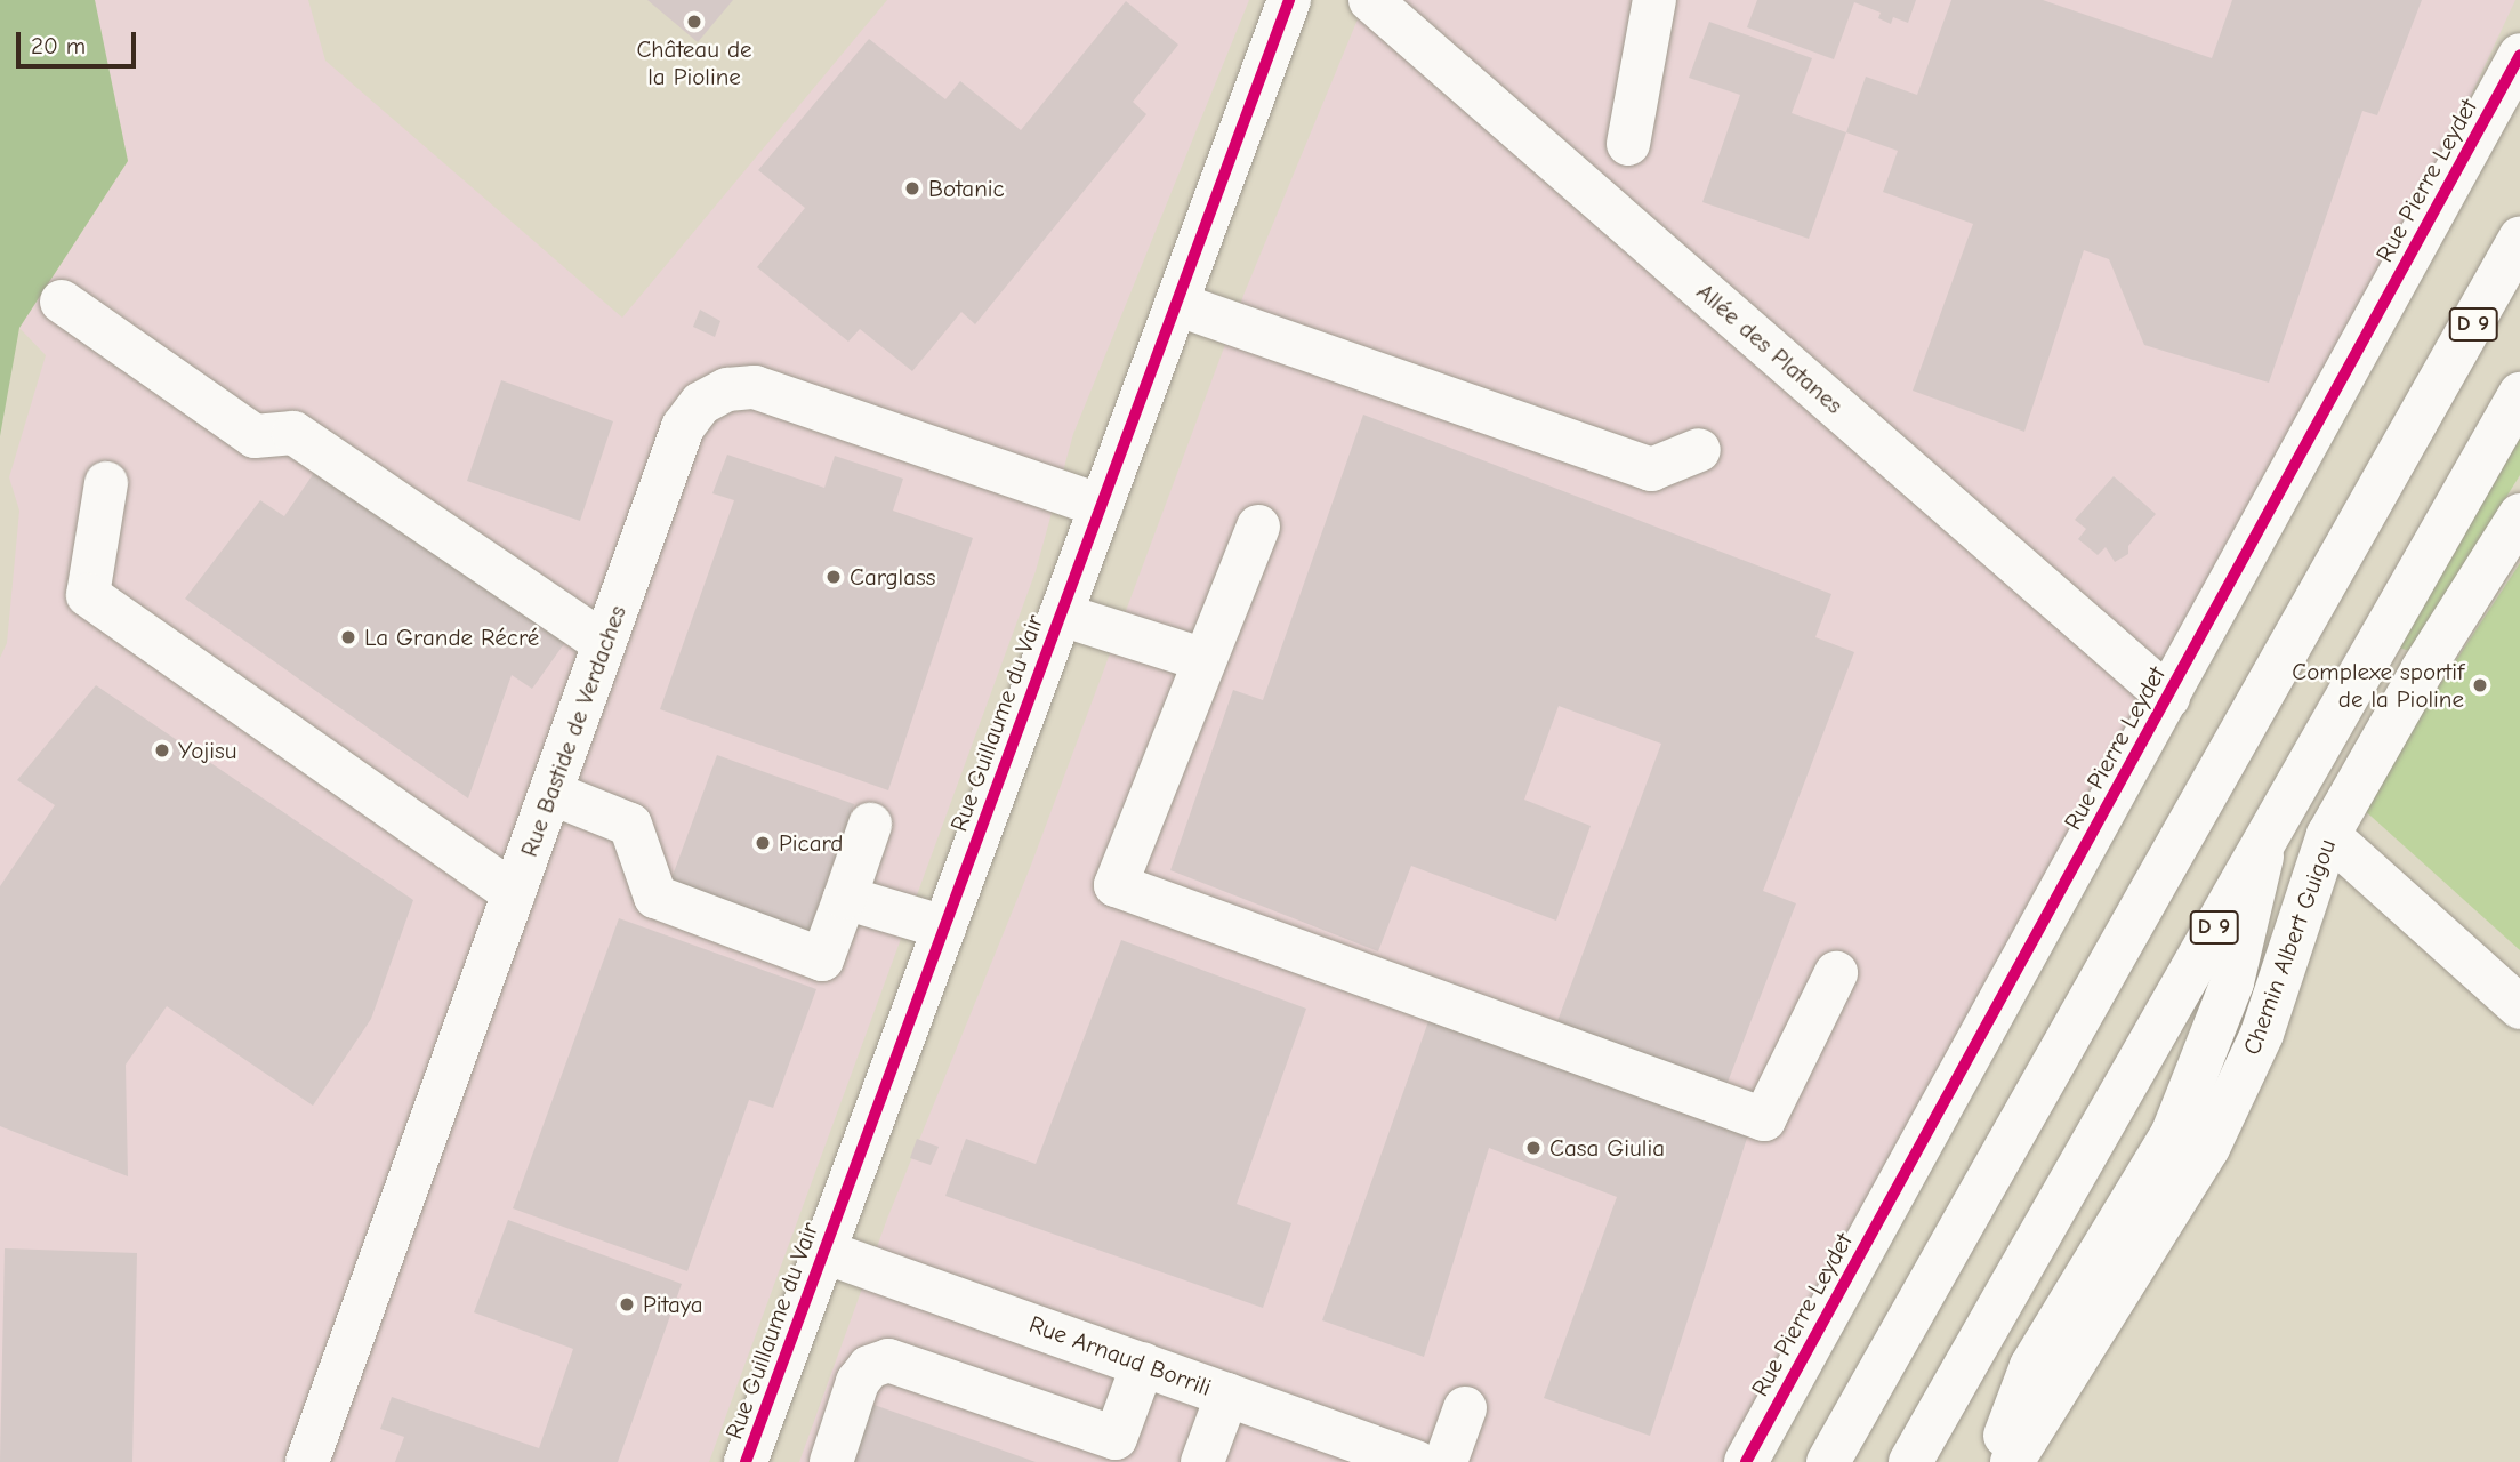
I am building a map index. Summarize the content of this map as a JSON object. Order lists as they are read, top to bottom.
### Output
{
  "streets": {
    "main road": [
      "Rue Pierre Leydet",
      "D 9",
      "Allée des Platanes",
      "Rue Guillaume du Vair",
      "Rue Bastide de Verdaches",
      "Chemin Albert Guigou",
      "Rue Arnaud Borrili"
    ]
  },
  "crossings": [
    ["Rue Pierre Leydet", "Allée des Platanes"],
    ["Rue Guillaume du Vair", "Rue Bastide de Verdaches"],
    ["Rue Guillaume du Vair", "Rue Arnaud Borrili"]
  ],
  "places": [
    "Château de la Pioline",
    "Botanic",
    "Carglass",
    "La Grande Récré",
    "Complexe sportif de la Pioline",
    "Yojisu",
    "Picard",
    "Casa Giulia",
    "Pitaya"
  ],
  "scale_bar": "20 m"
}
